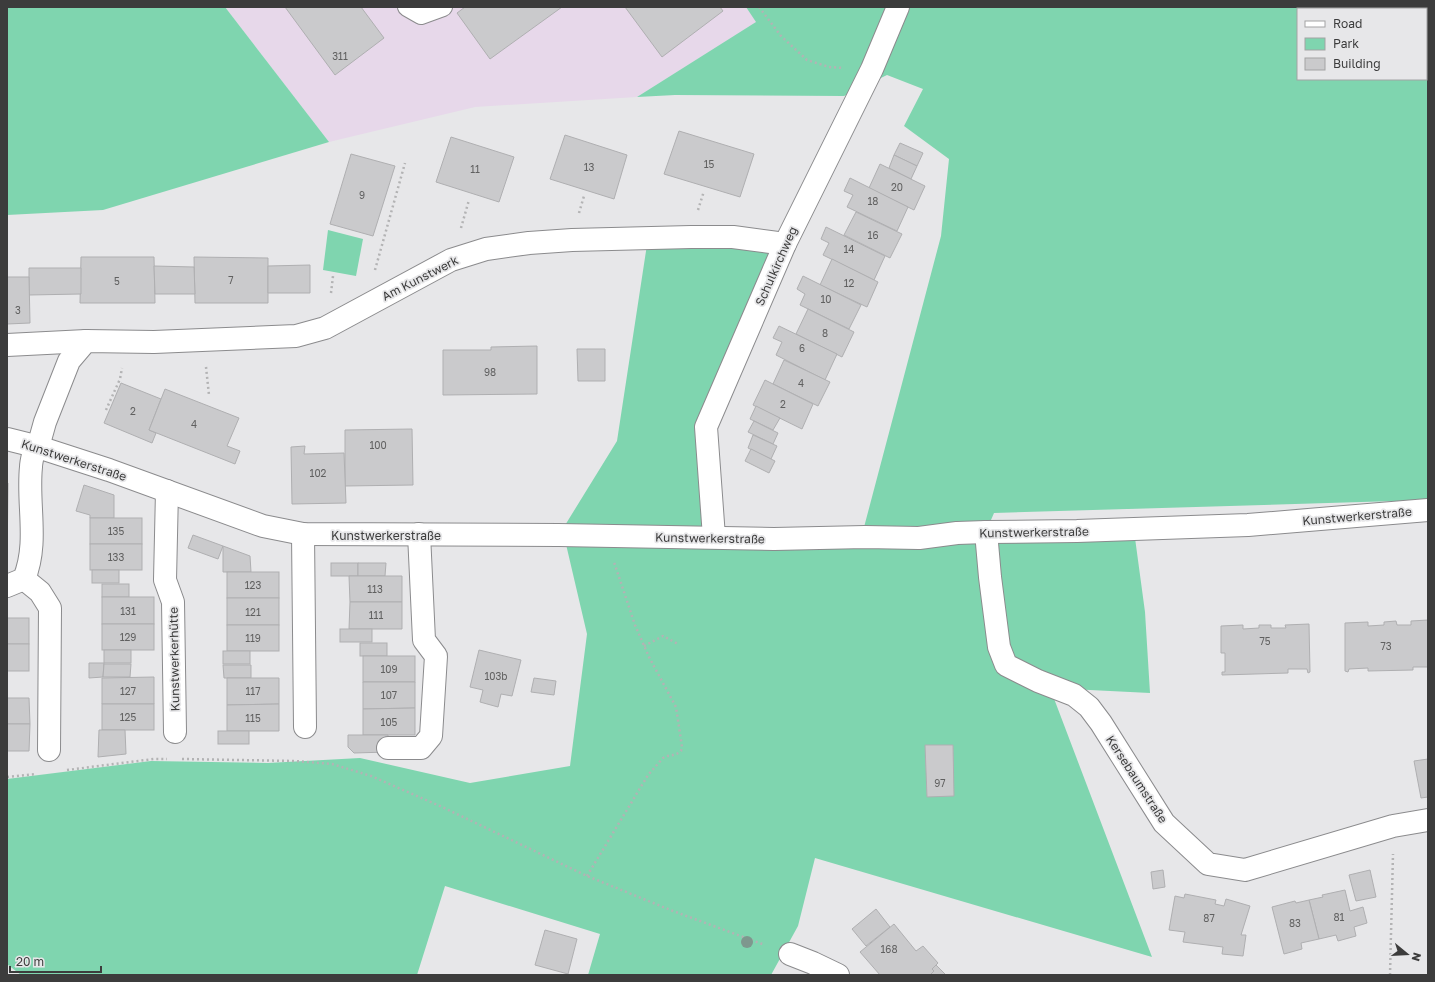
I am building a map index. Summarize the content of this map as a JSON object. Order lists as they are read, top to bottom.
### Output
{
  "streets": {
    "street": [
      "Schulkirchweg",
      "Am Kunstwerk",
      "Kunstwerkerstraße",
      "Kunstwerkerhütte",
      "Kersebaumstraße"
    ]
  },
  "crossings": [
    ["Schulkirchweg", "Am Kunstwerk"],
    ["Schulkirchweg", "Kunstwerkerstraße"],
    ["Kunstwerkerstraße", "Kunstwerkerhütte"],
    ["Kunstwerkerstraße", "Kersebaumstraße"]
  ],
  "house_numbers": [
    "311",
    "15",
    "13",
    "11",
    "20",
    "9",
    "18",
    "16",
    "14",
    "7",
    "5",
    "12",
    "10",
    "3",
    "8",
    "6",
    "98",
    "4",
    "2",
    "2",
    "4",
    "100",
    "102",
    "135",
    "133",
    "123",
    "113",
    "131",
    "121",
    "111",
    "129",
    "119",
    "75",
    "73",
    "109",
    "103b",
    "127",
    "117",
    "107",
    "125",
    "115",
    "105",
    "97",
    "81",
    "87",
    "83",
    "168"
  ],
  "legend": ["Road", "Park", "Building"],
  "scale_bar": "20 m",
  "north": "right"
}
